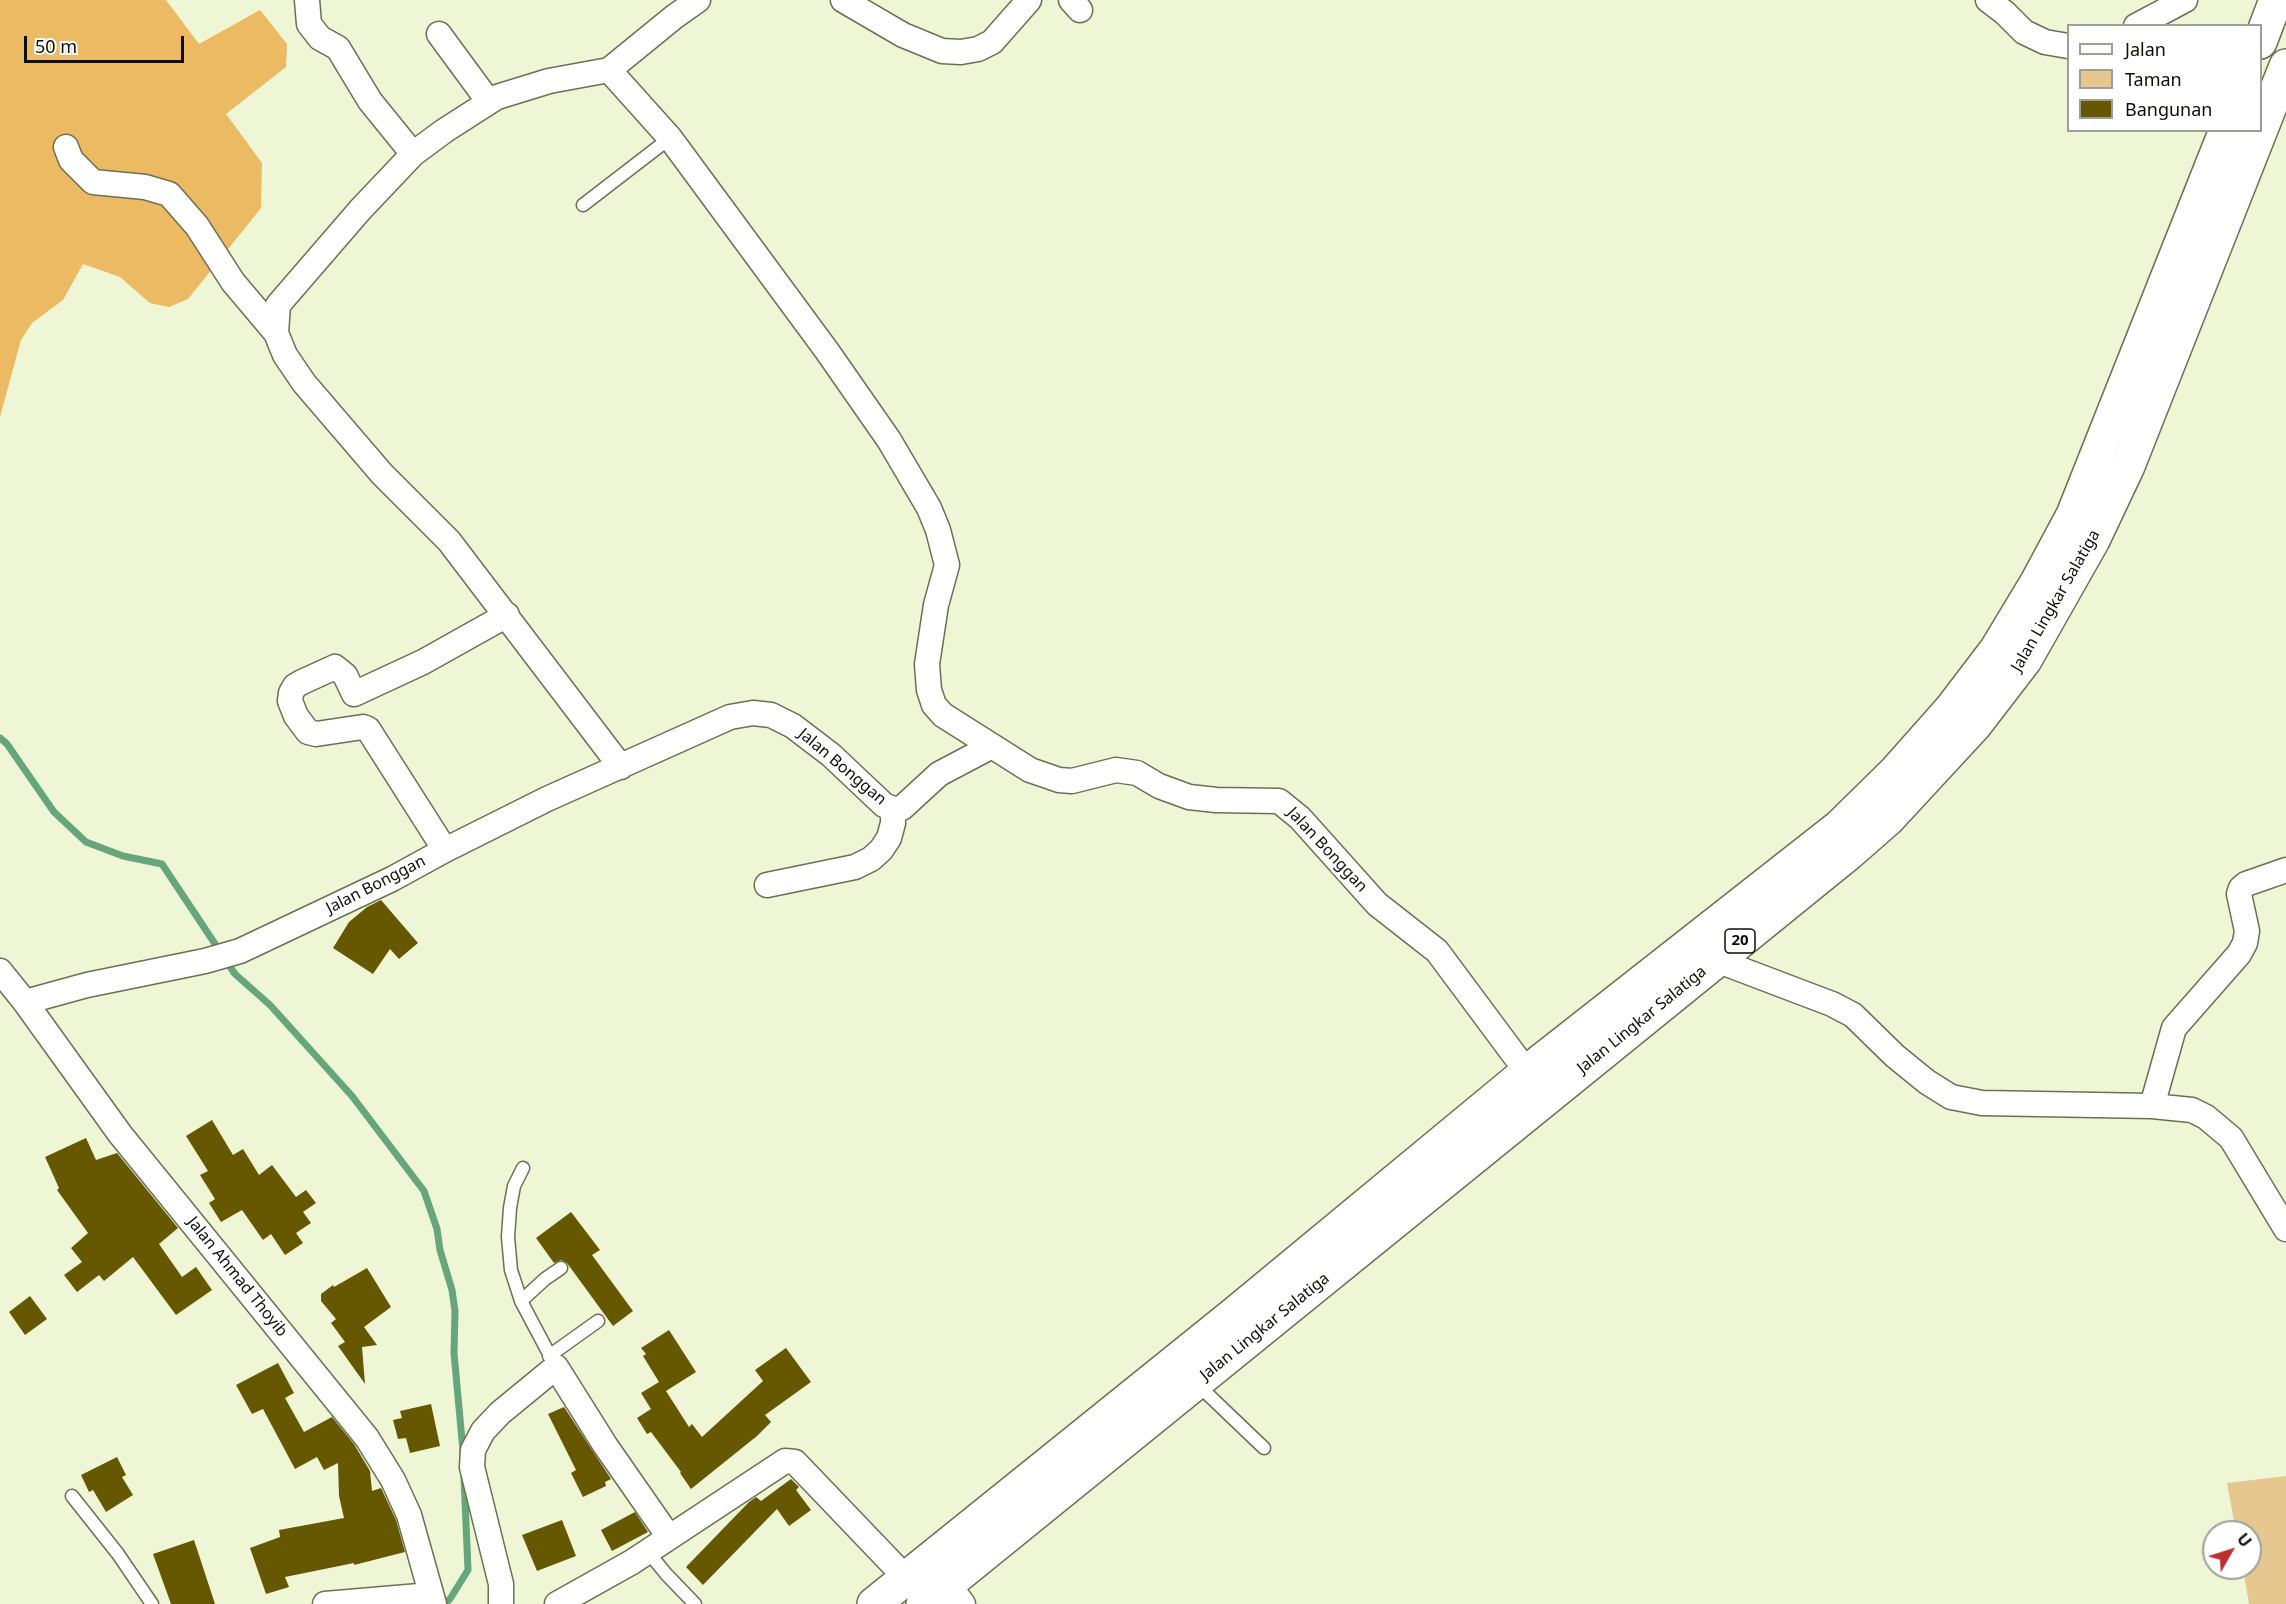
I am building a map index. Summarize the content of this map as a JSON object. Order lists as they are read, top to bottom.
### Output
{
  "streets": {
    "highway": ["Jalan Lingkar Salatiga", "20"],
    "street": ["Jalan Bonggan", "Jalan Ahmad Thoyib"]
  },
  "crossings": [
    ["Jalan Lingkar Salatiga", "Jalan Bonggan"],
    ["Jalan Bonggan", "Jalan Ahmad Thoyib"]
  ],
  "legend": ["Jalan", "Taman", "Bangunan"],
  "scale_bar": "50 m",
  "north": "top right"
}
